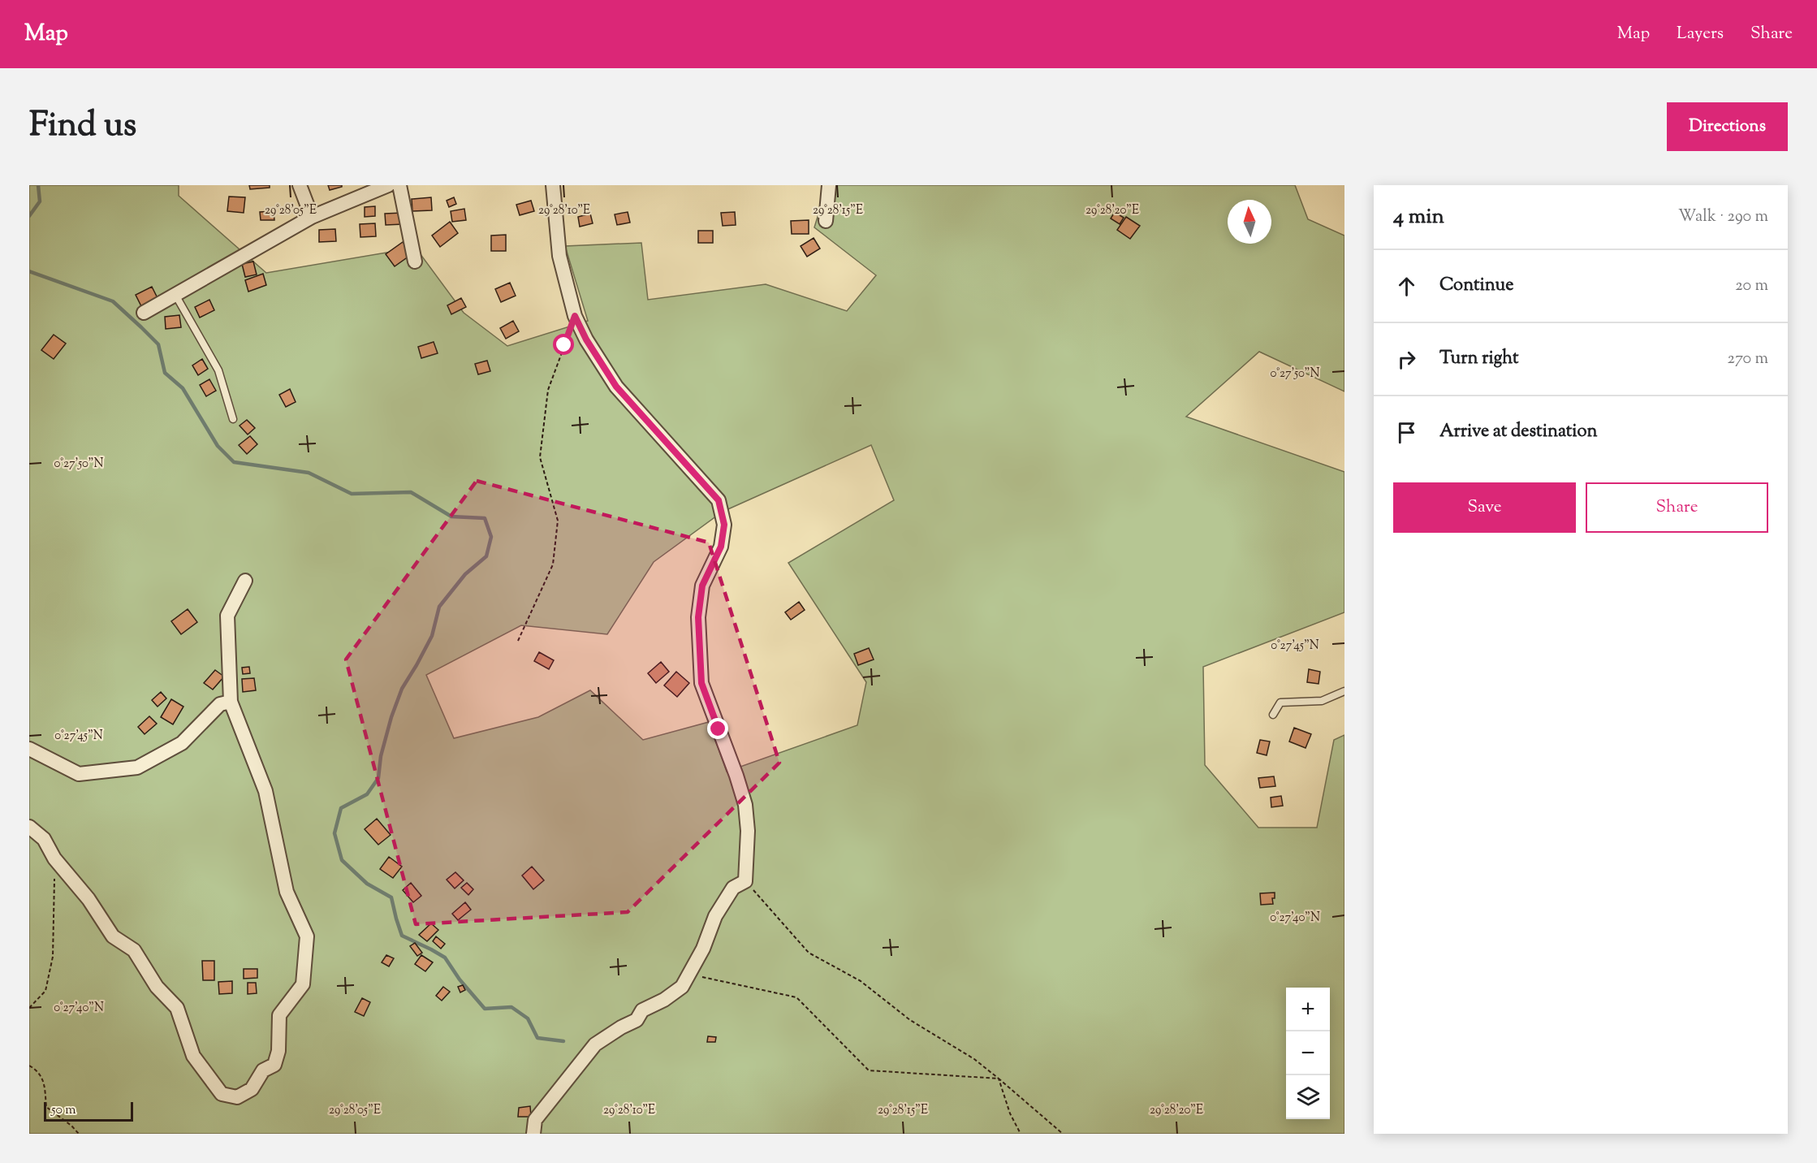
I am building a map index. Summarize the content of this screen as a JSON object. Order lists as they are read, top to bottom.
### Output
{
  "scale_bar": "50 m",
  "north": "top",
  "page": {
    "header": "Map",
    "nav": ["Map", "Layers", "Share"],
    "title": "Find us",
    "buttons": [
      "Directions",
      ["Save", "Share"]
    ],
    "heading": ["4 min", "Walk · 290 m"],
    "list": [
      ["Continue", "20 m"],
      ["Turn right", "270 m"],
      "Arrive at destination"
    ],
    "map_buttons": ["+", "−"],
    "scale": "50 m"
  },
  "coordinates": [
    "29°28'05\"E",
    "29°28'10\"E",
    "29°28'15\"E",
    "29°28'20\"E",
    "0°27'50\"N",
    "0°27'45\"N",
    "0°27'40\"N"
  ]
}
